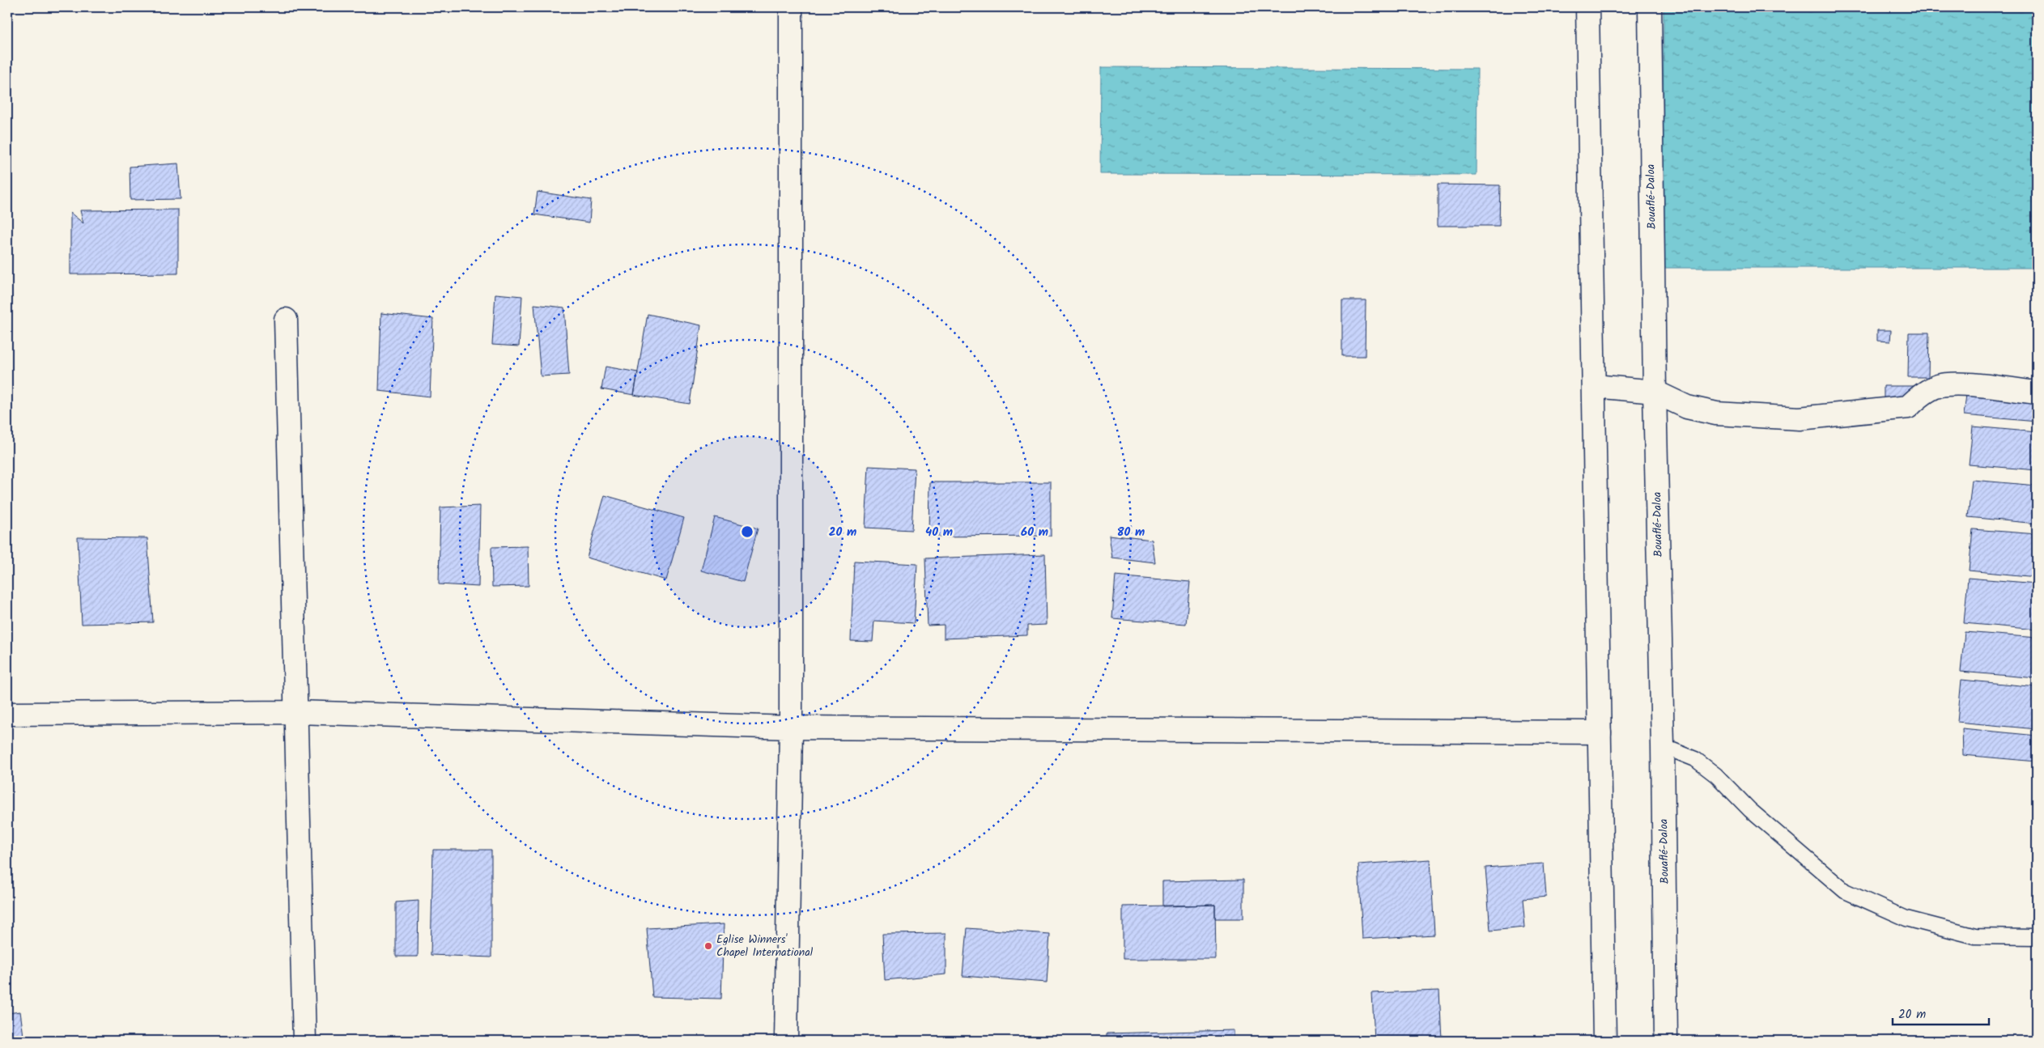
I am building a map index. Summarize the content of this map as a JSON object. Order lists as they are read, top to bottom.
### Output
{
  "streets": {
    "main road": ["Bouaflé-Daloa"]
  },
  "places": ["Eglise Winners' Chapel International"],
  "scale_bar": "20 m",
  "rings": [
    "20 m",
    "40 m",
    "60 m",
    "80 m"
  ]
}
